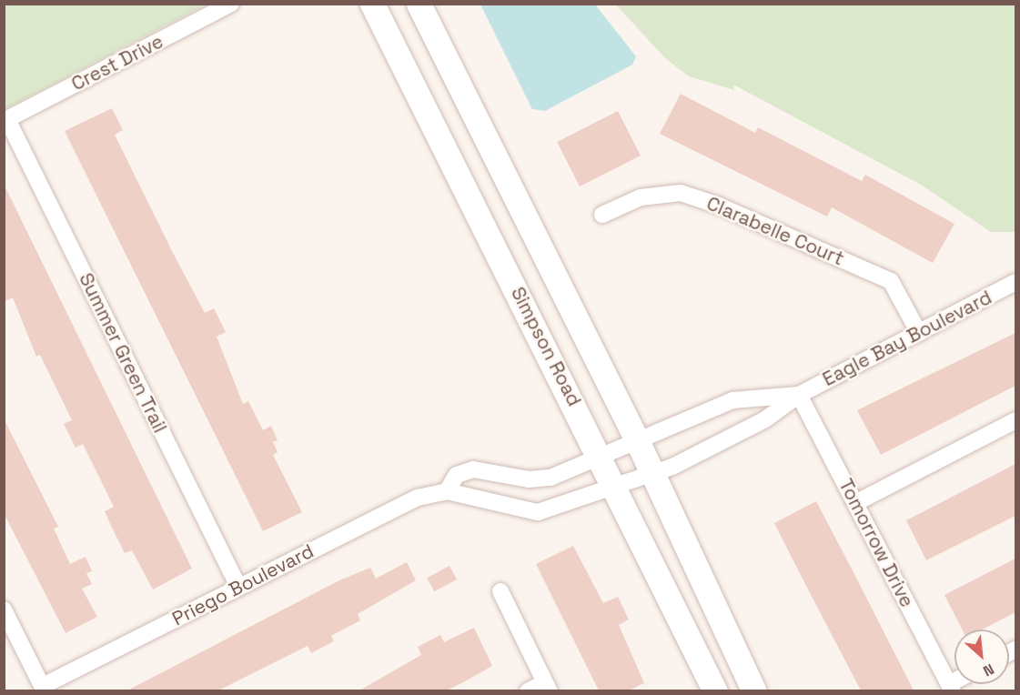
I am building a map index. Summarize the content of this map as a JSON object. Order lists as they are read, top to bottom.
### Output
{
  "streets": {
    "main road": ["Simpson Road"],
    "street": [
      "Crest Drive",
      "Clarabelle Court",
      "Eagle Bay Boulevard",
      "Summer Green Trail",
      "Tomorrow Drive",
      "Priego Boulevard"
    ]
  },
  "crossings": [
    ["Crest Drive", "Summer Green Trail"],
    ["Clarabelle Court", "Eagle Bay Boulevard"],
    ["Eagle Bay Boulevard", "Simpson Road"],
    ["Eagle Bay Boulevard", "Tomorrow Drive"],
    ["Eagle Bay Boulevard", "Priego Boulevard"],
    ["Simpson Road", "Priego Boulevard"],
    ["Summer Green Trail", "Priego Boulevard"]
  ],
  "north": "bottom right"
}
